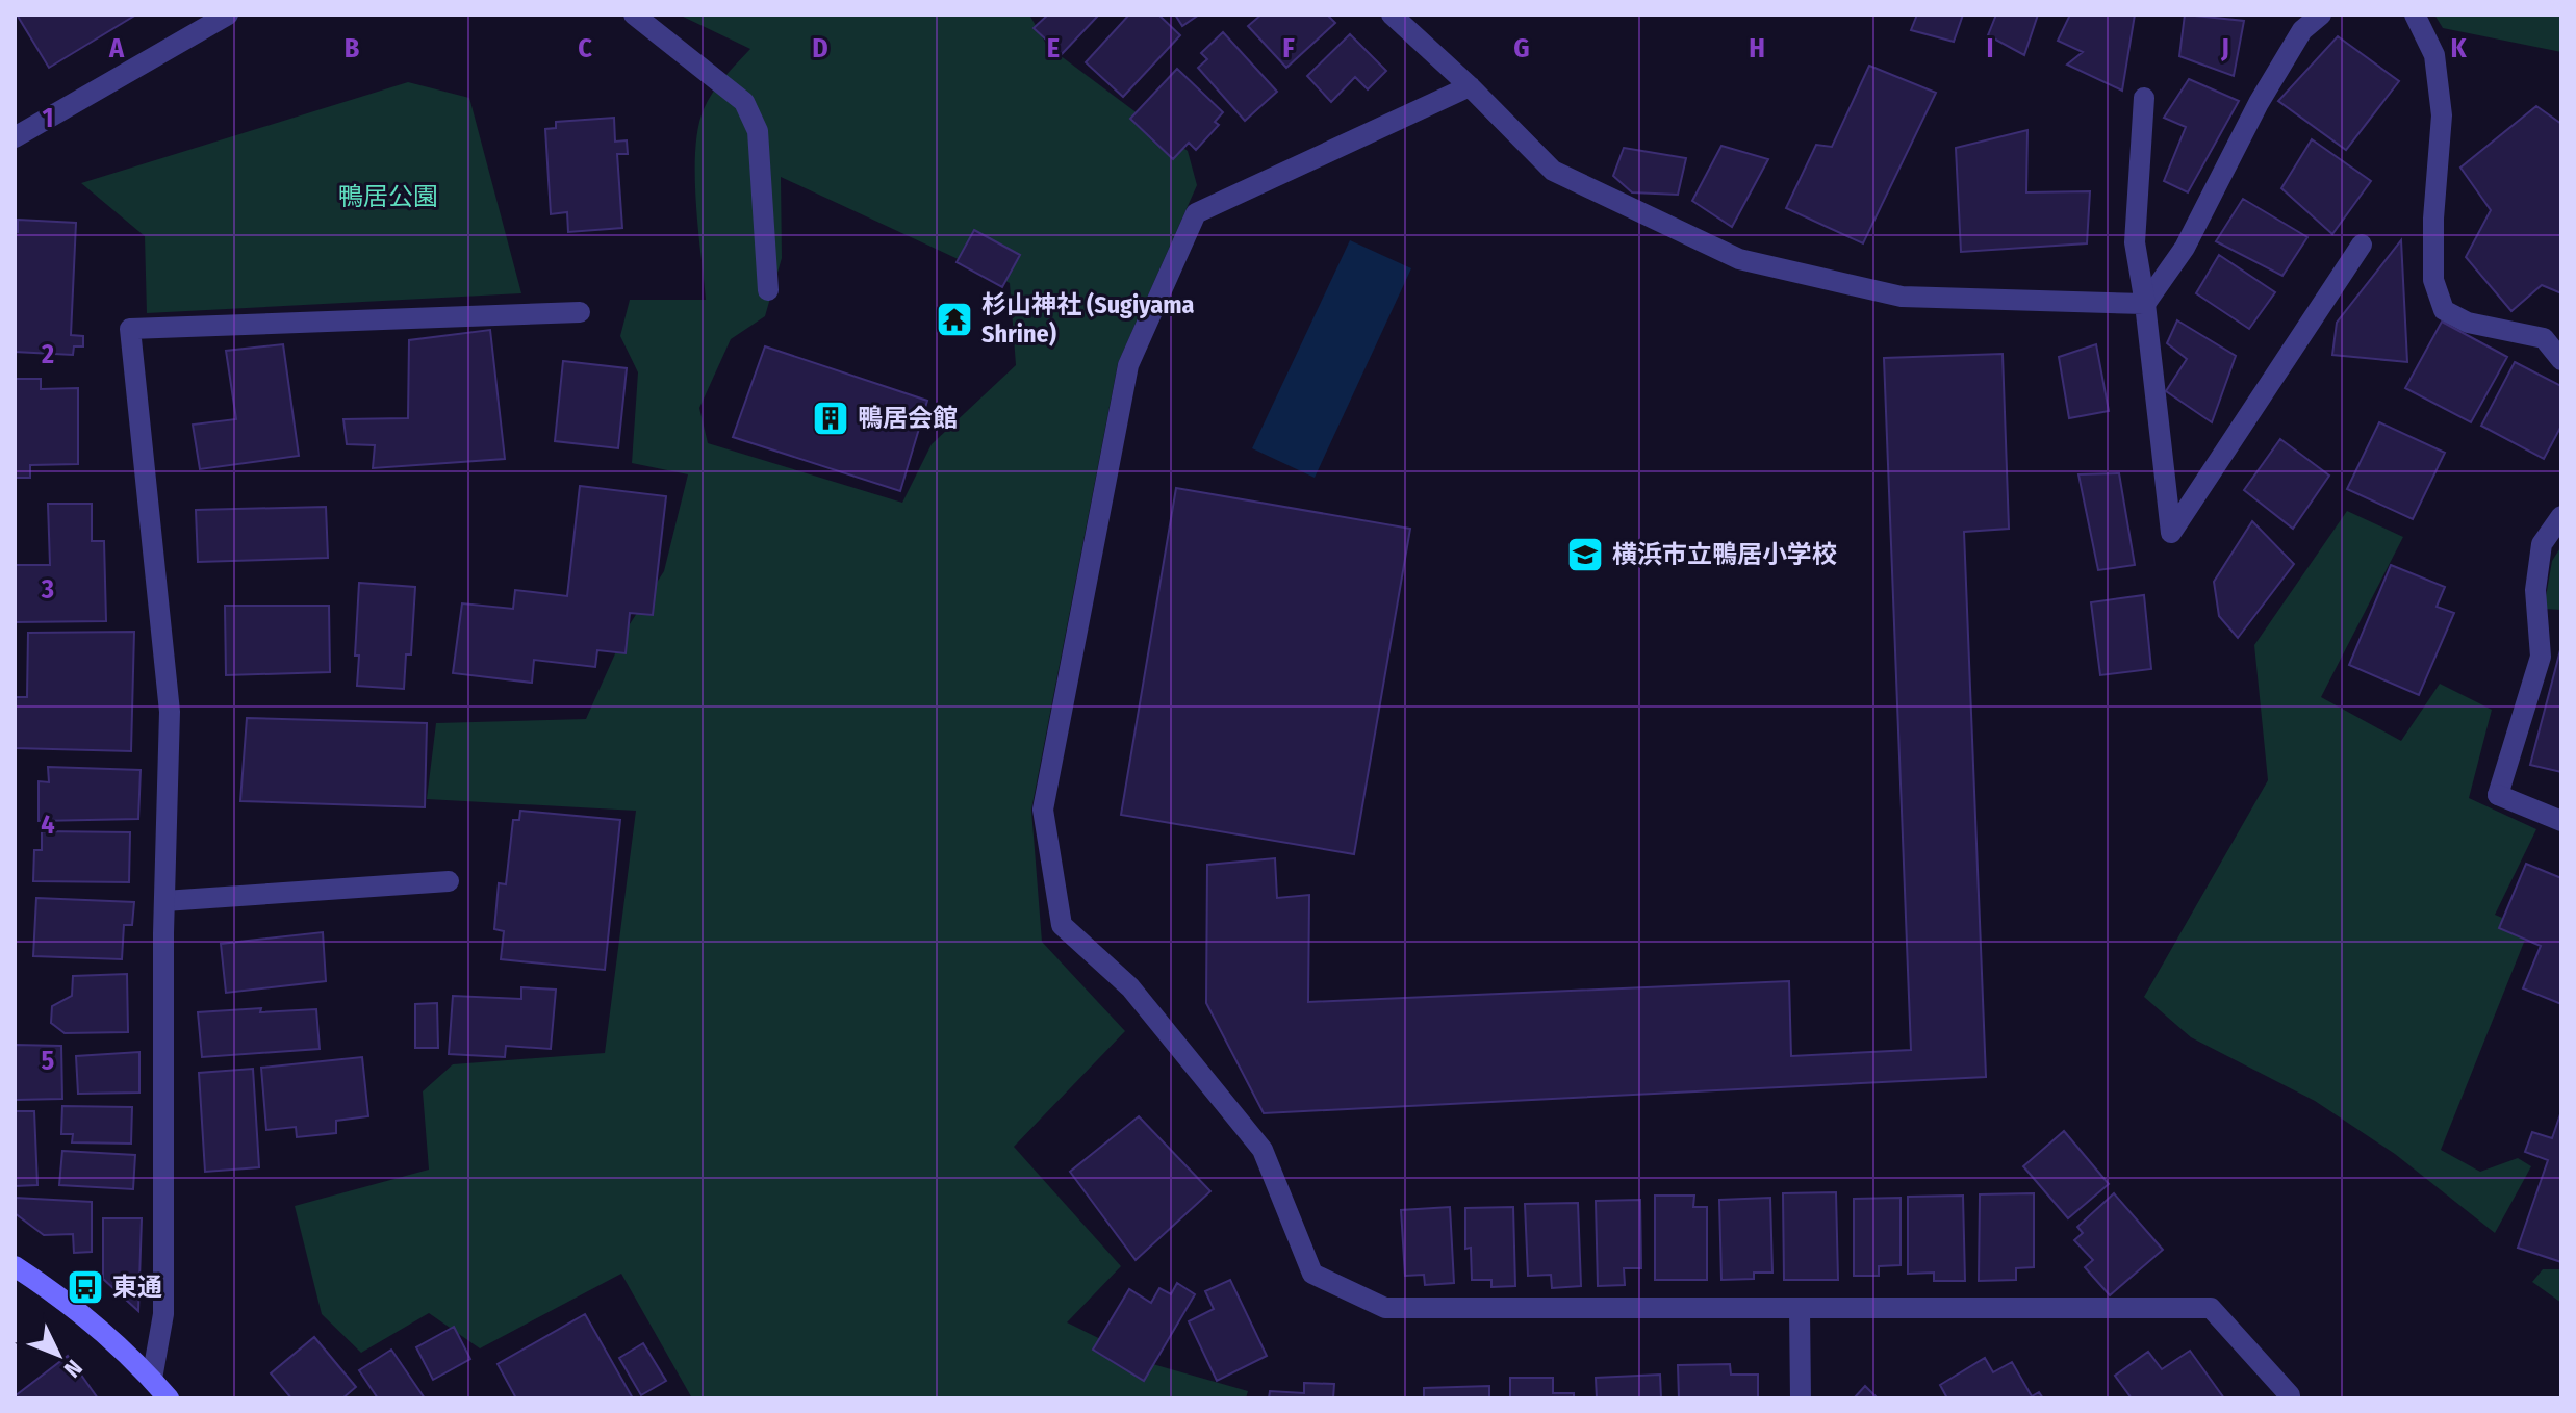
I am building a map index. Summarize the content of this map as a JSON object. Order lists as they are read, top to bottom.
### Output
{
  "parks": ["鴨居公園"],
  "places": {
    "temple": ["杉山神社 (Sugiyama Shrine)"],
    "building": ["鴨居会館"],
    "school or university": ["横浜市立鴨居小学校"],
    "bus stop": ["東通"]
  },
  "north": "bottom right",
  "grid": {
    "columns": [
      "A",
      "B",
      "C",
      "D",
      "E",
      "F",
      "G",
      "H",
      "I",
      "J",
      "K"
    ],
    "rows": [
      "1",
      "2",
      "3",
      "4",
      "5"
    ]
  }
}
